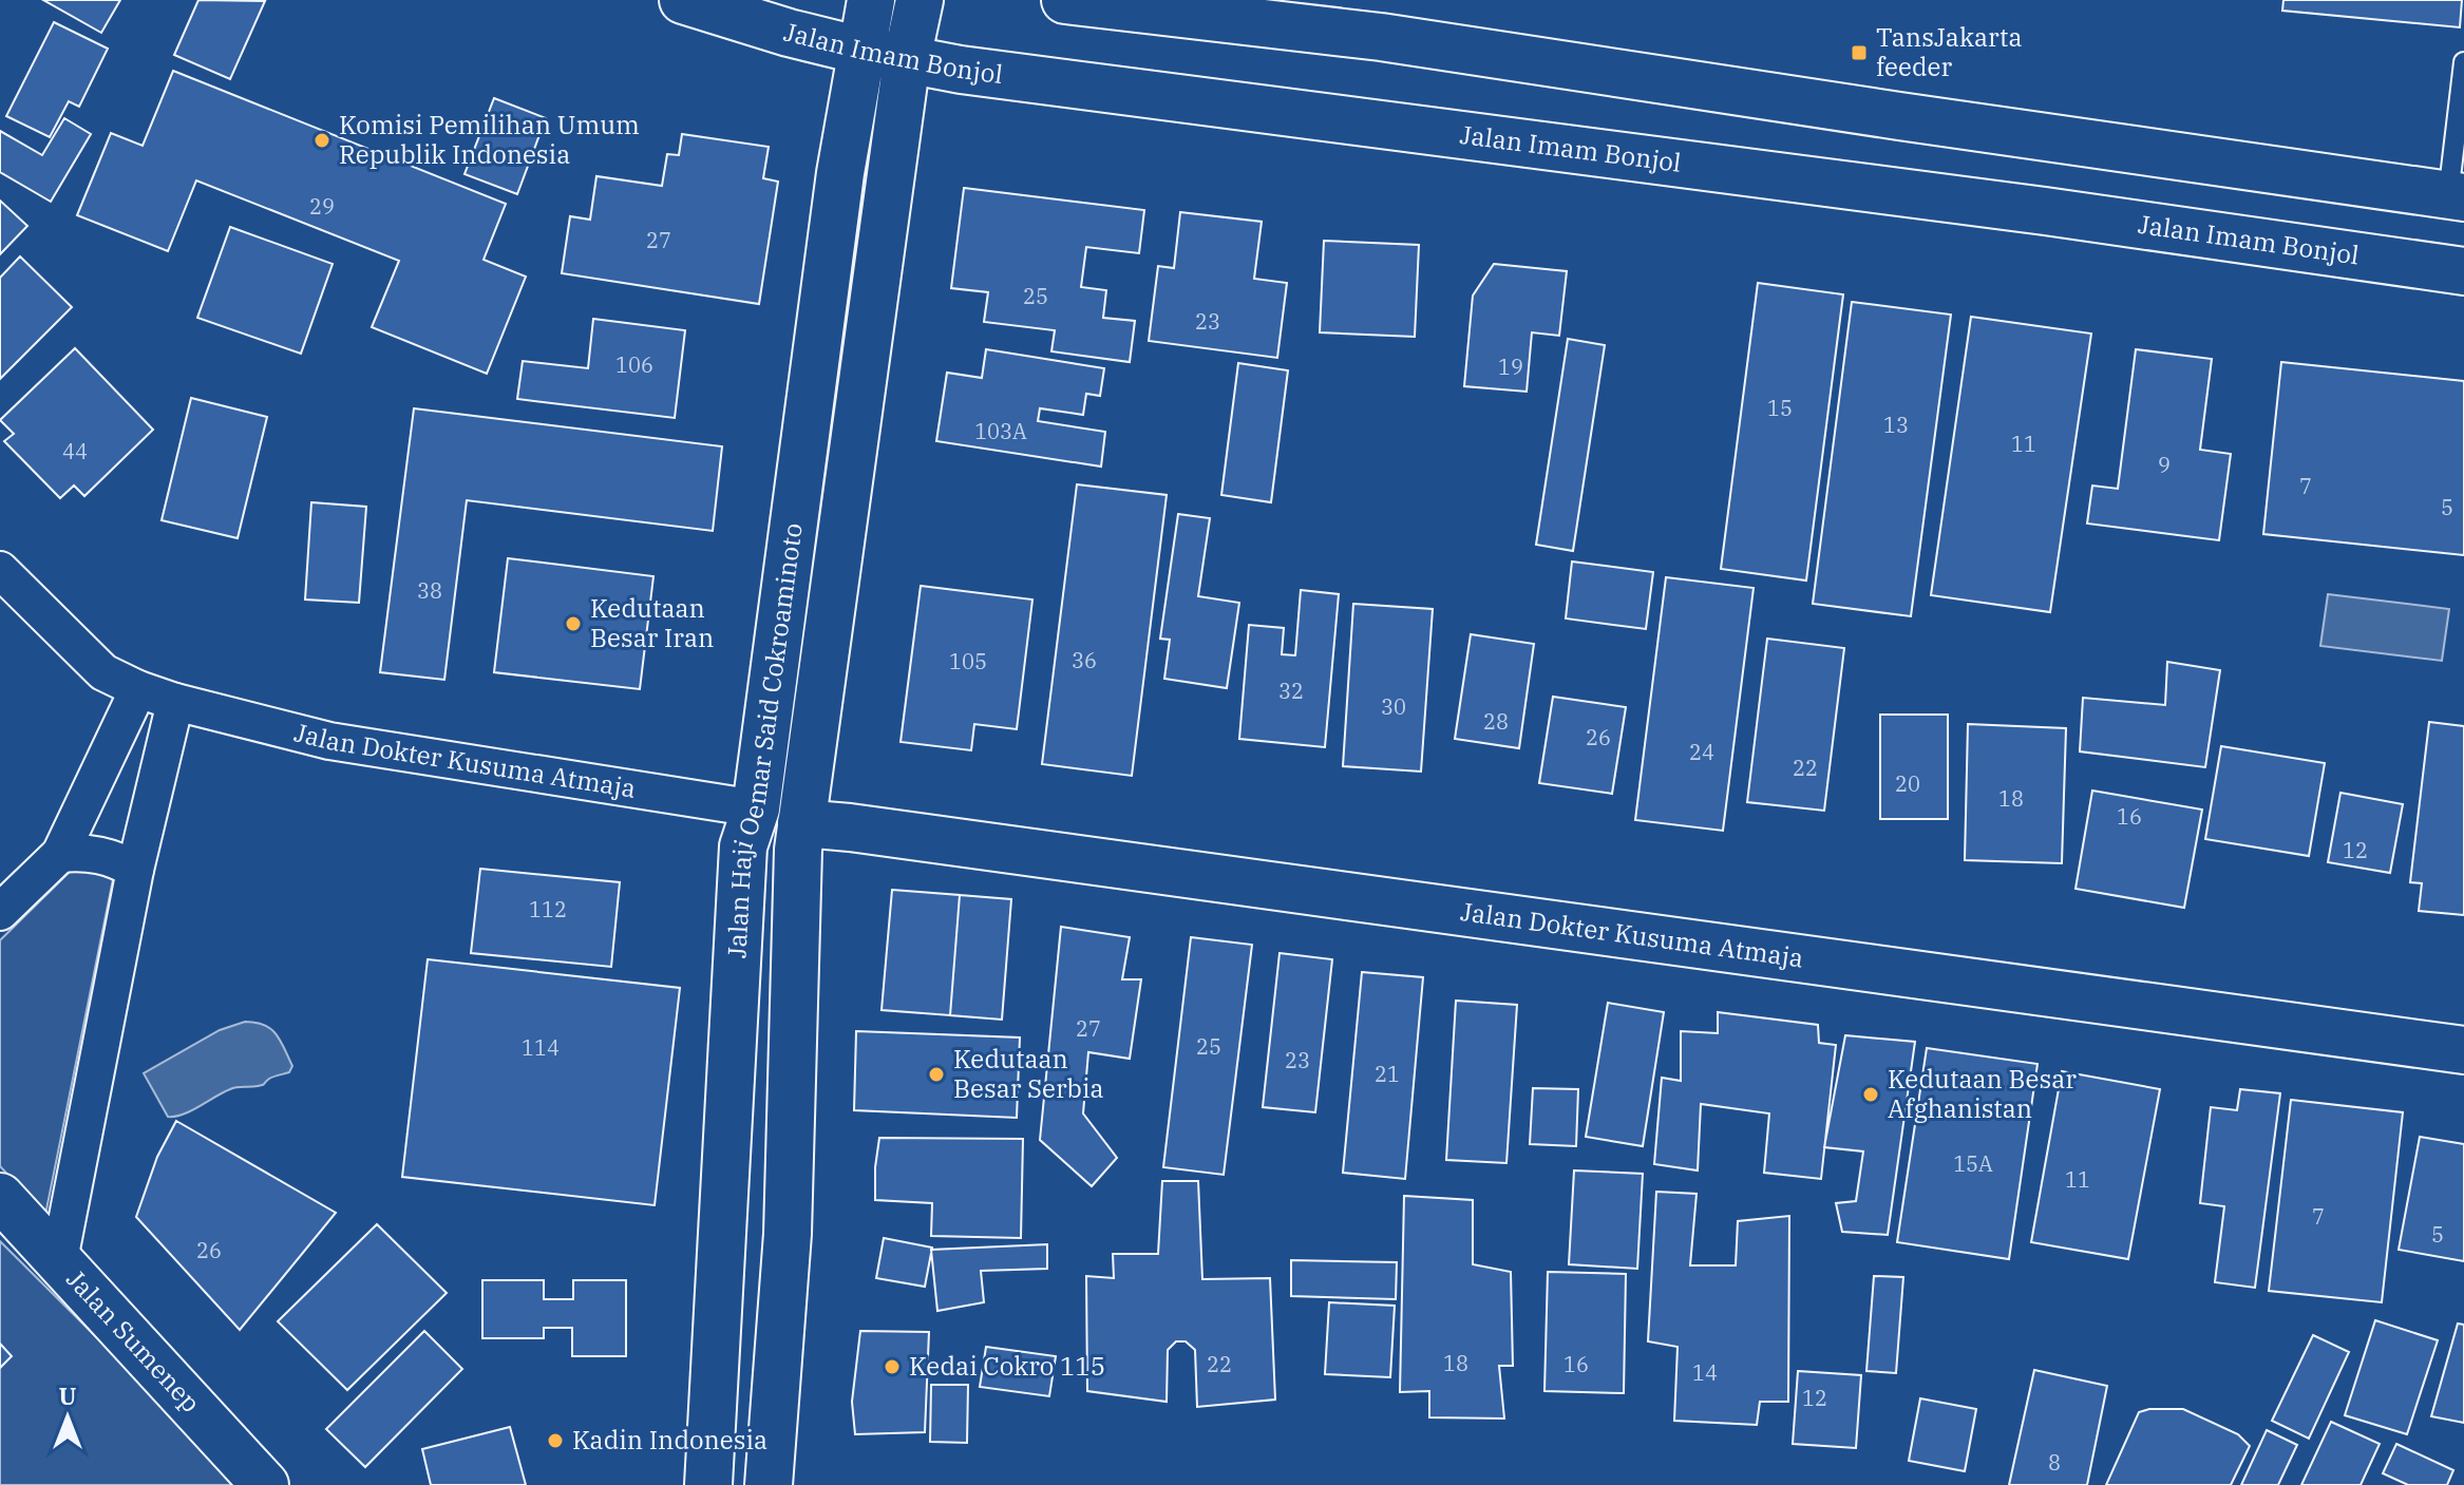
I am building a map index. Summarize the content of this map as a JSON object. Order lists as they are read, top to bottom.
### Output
{
  "streets": {
    "main road": [
      "Jalan Imam Bonjol",
      "Jalan Haji Oemar Said Cokroaminoto",
      "Jalan Dokter Kusuma Atmaja",
      "Jalan Sumenep"
    ]
  },
  "crossings": [
    ["Jalan Imam Bonjol", "Jalan Haji Oemar Said Cokroaminoto"],
    ["Jalan Haji Oemar Said Cokroaminoto", "Jalan Dokter Kusuma Atmaja"]
  ],
  "places": {
    "transit": ["TansJakarta feeder"],
    "other": [
      "Komisi Pemilihan Umum Republik Indonesia",
      "Kedutaan Besar Iran",
      "Kedutaan Besar Serbia",
      "Kedutaan Besar Afghanistan",
      "Kedai Cokro 115",
      "Kadin Indonesia"
    ]
  },
  "house_numbers": [
    "29",
    "27",
    "25",
    "23",
    "106",
    "19",
    "15",
    "13",
    "103A",
    "11",
    "44",
    "9",
    "7",
    "5",
    "38",
    "36",
    "105",
    "32",
    "30",
    "28",
    "26",
    "24",
    "22",
    "20",
    "18",
    "16",
    "12",
    "112",
    "27",
    "25",
    "114",
    "23",
    "21",
    "15A",
    "11",
    "7",
    "5",
    "26",
    "18",
    "22",
    "16",
    "14",
    "12",
    "8"
  ],
  "north": "top"
}
